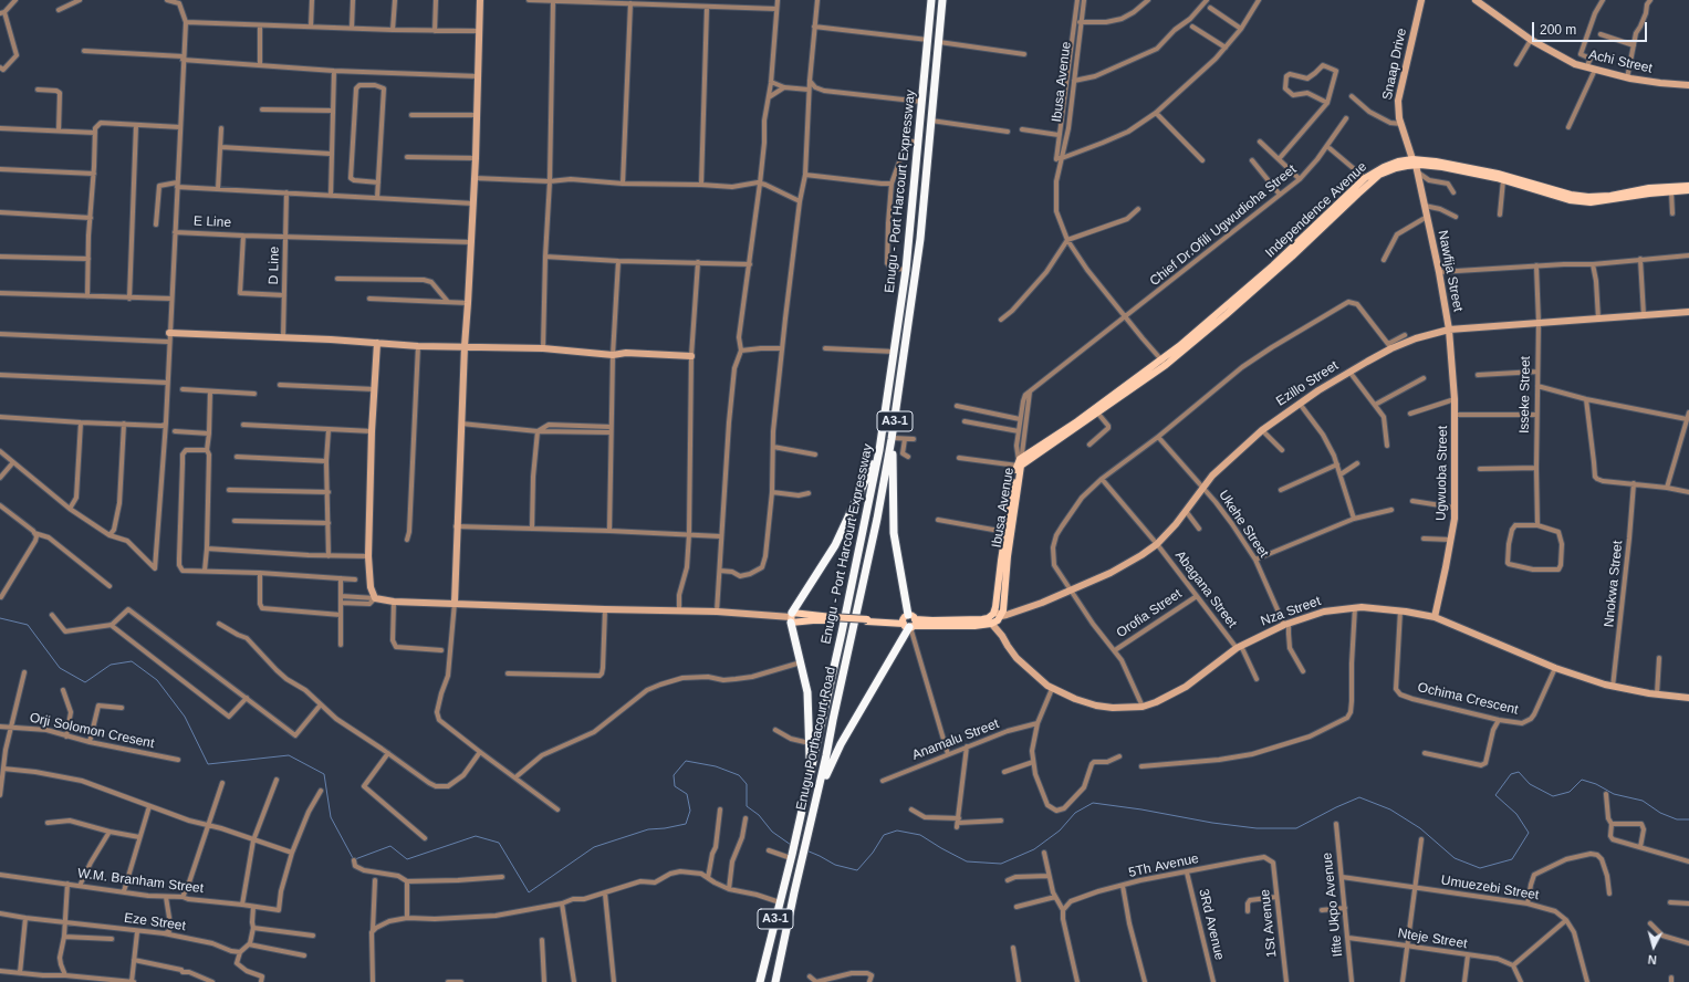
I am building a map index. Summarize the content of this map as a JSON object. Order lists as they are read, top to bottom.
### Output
{
  "streets": {
    "highway": ["Enugu - Port Harcourt Expressway", "A3-1", "Enugu Porthacourt Road"],
    "main road": ["Ibusa Avenue", "Independence Avenue", "Ezillo Street"],
    "street": [
      "Achi Street",
      "Snaap Drive",
      "E Line",
      "Chief Dr.Ofili Ugwudioha Street",
      "D Line",
      "Nawfija Street",
      "Isseke Street",
      "Ugwuoba Street",
      "Ukehe Street",
      "Nnokwa Street",
      "Abagana Street",
      "Nza Street",
      "Orofia Street",
      "Ochima Crescent",
      "Orji Solomon Cresent",
      "Anamalu Street",
      "5Th Avenue",
      "W.M. Branham Street",
      "Umuezebi Street",
      "Ifite Ukpo Avenue",
      "Eze Street",
      "1St Avenue",
      "3Rd Avenue",
      "Nteje Street"
    ]
  },
  "crossings": [
    ["Snaap Drive", "Independence Avenue"],
    ["Snaap Drive", "Nawfija Street"],
    ["Ibusa Avenue", "Independence Avenue"],
    ["Ibusa Avenue", "Chief Dr.Ofili Ugwudioha Street"],
    ["Ibusa Avenue", "Ezillo Street"],
    ["Ibusa Avenue", "Nza Street"],
    ["Independence Avenue", "Nawfija Street"],
    ["E Line", "D Line"],
    ["Nawfija Street", "Ezillo Street"],
    ["Nawfija Street", "Ugwuoba Street"],
    ["Ezillo Street", "Isseke Street"],
    ["Ezillo Street", "Ugwuoba Street"],
    ["Ezillo Street", "Ukehe Street"],
    ["Ezillo Street", "Abagana Street"],
    ["Ezillo Street", "Nza Street"],
    ["Ezillo Street", "Orofia Street"],
    ["Ugwuoba Street", "Nza Street"],
    ["Ukehe Street", "Nza Street"],
    ["Ukehe Street", "Orofia Street"],
    ["Nnokwa Street", "Nza Street"],
    ["Abagana Street", "Nza Street"],
    ["Abagana Street", "Orofia Street"],
    ["Nza Street", "Orofia Street"],
    ["Nza Street", "Ochima Crescent"],
    ["5Th Avenue", "1St Avenue"],
    ["5Th Avenue", "3Rd Avenue"],
    ["Umuezebi Street", "Ifite Ukpo Avenue"],
    ["Ifite Ukpo Avenue", "Nteje Street"]
  ],
  "scale_bar": "200 m",
  "north": "bottom"
}
